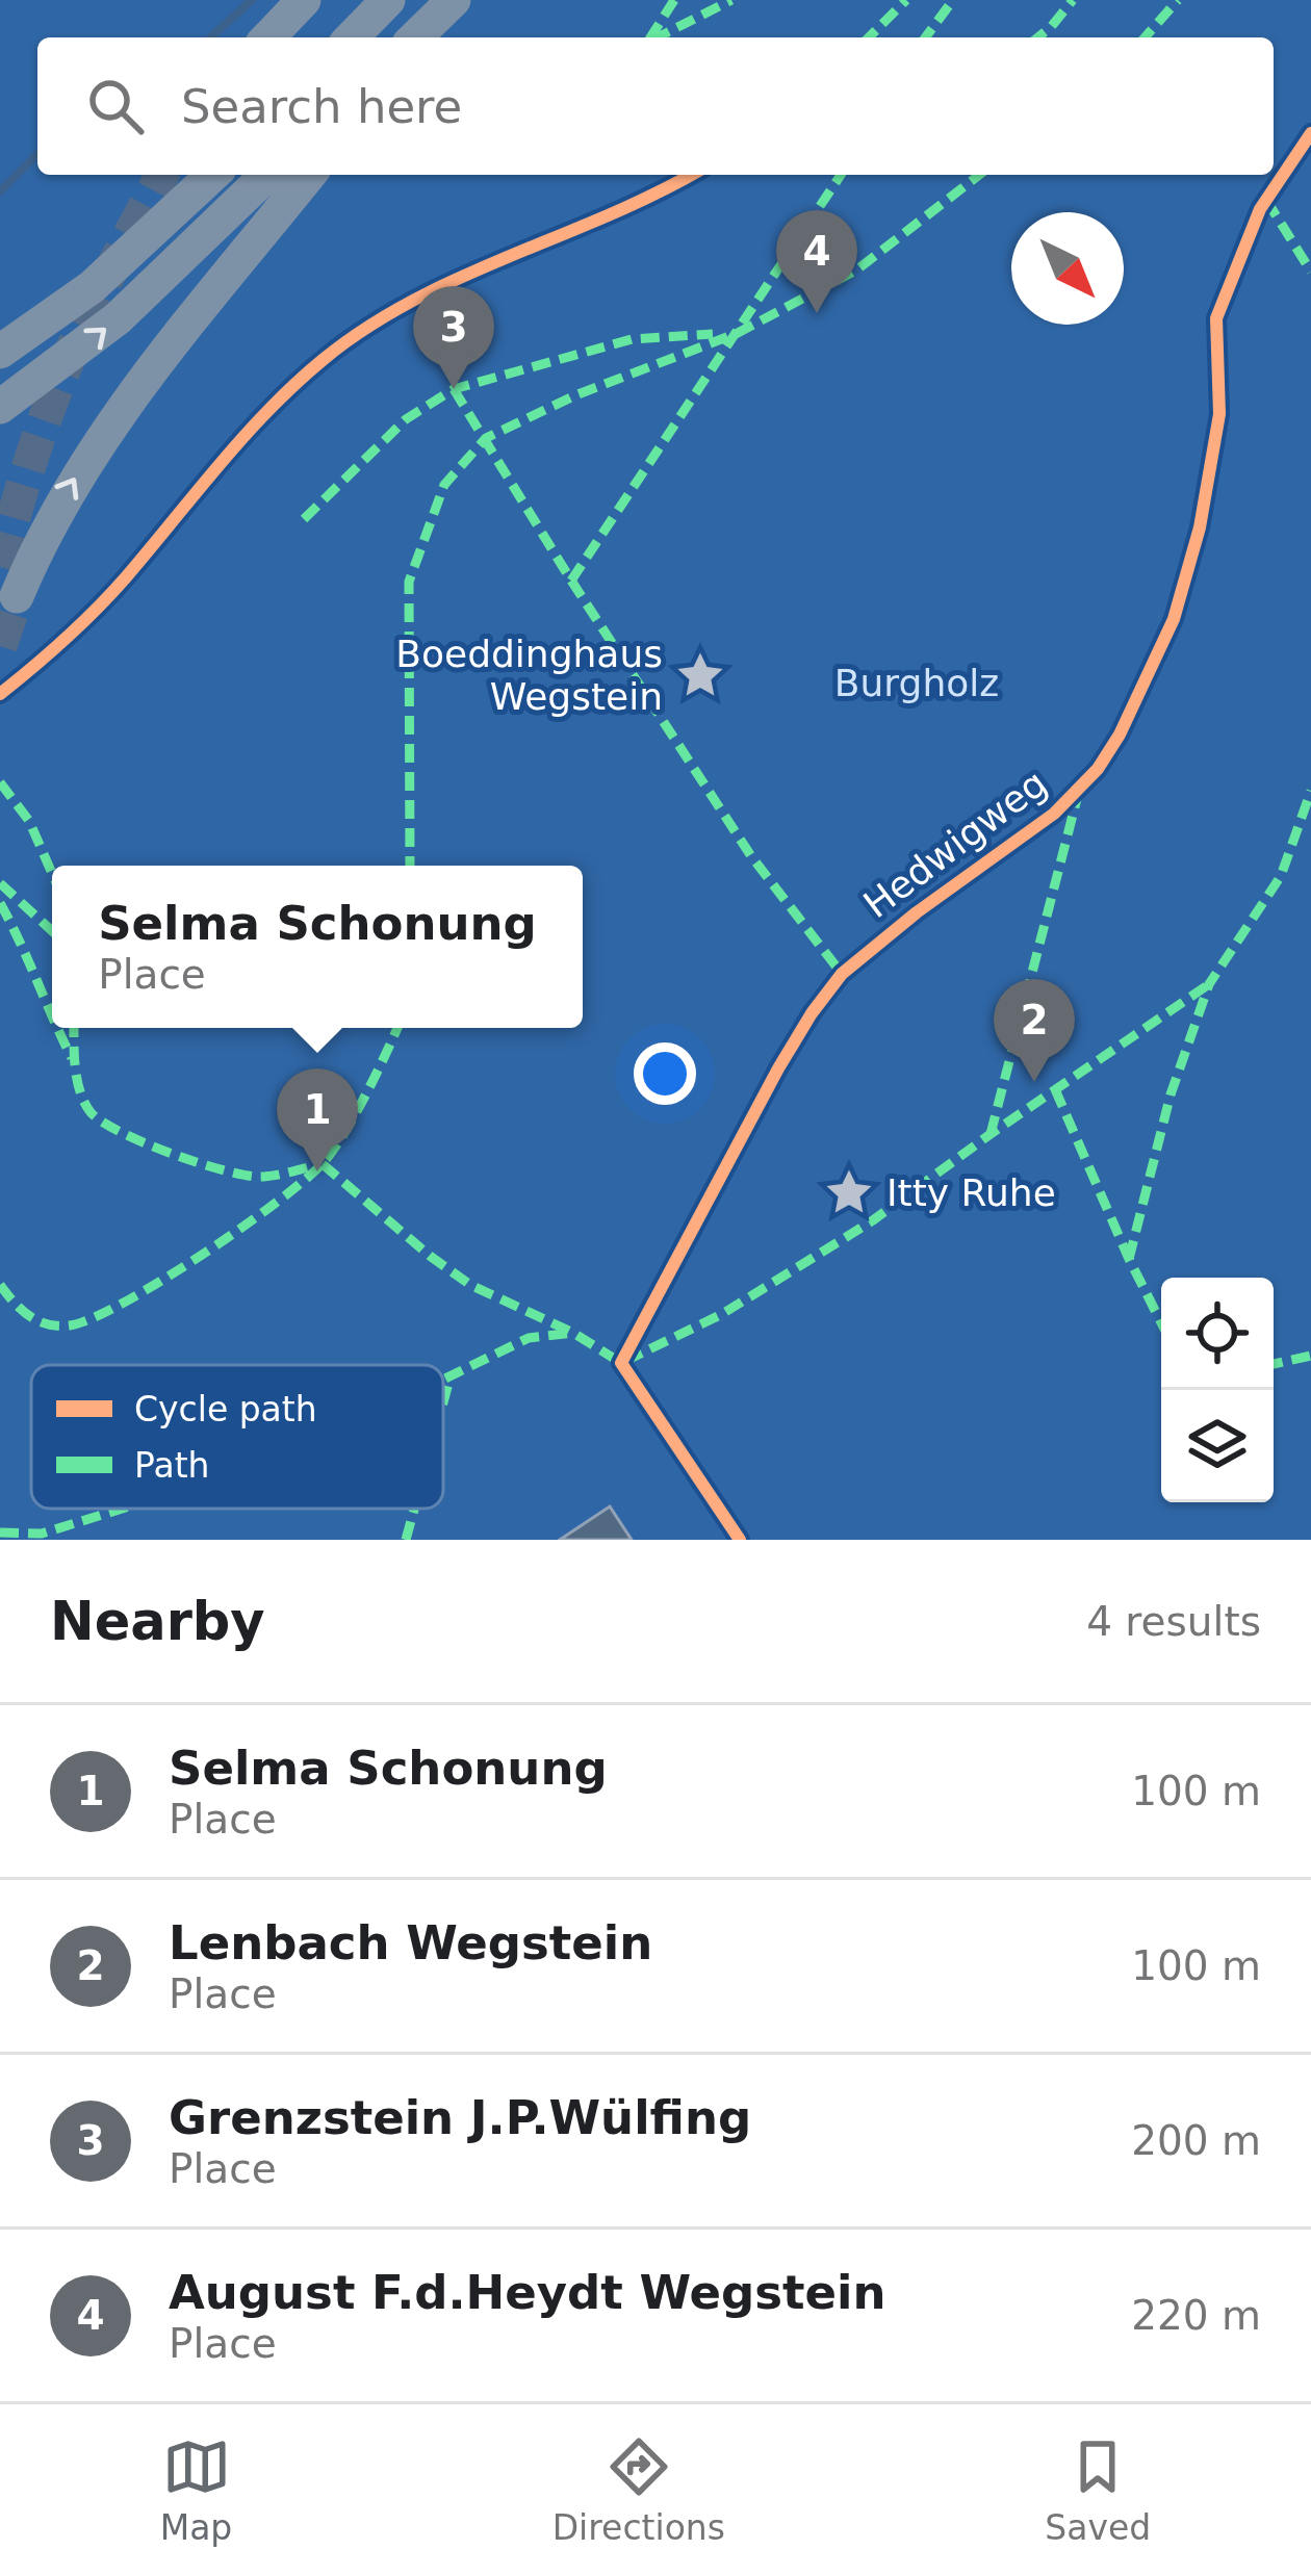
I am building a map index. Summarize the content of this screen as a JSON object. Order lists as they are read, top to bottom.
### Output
{
  "streets": {
    "lane": ["Hedwigweg"]
  },
  "parks": ["Burgholz"],
  "places": {
    "place": ["Boeddinghaus Wegstein", "Itty Ruhe"]
  },
  "legend": ["Cycle path", "Path"],
  "north": "bottom right",
  "page": {
    "search": "Search here",
    "pins": [
      "4",
      "3",
      "2",
      "1"
    ],
    "popup": ["Selma Schonung", "Place"],
    "heading": ["Nearby", "4 results"],
    "list": [
      {
        "mark": "1",
        "name": "Selma Schonung",
        "note": "Place",
        "value": "100 m"
      },
      {
        "mark": "2",
        "name": "Lenbach Wegstein",
        "note": "Place",
        "value": "100 m"
      },
      {
        "mark": "3",
        "name": "Grenzstein J.P.Wülfing",
        "note": "Place",
        "value": "200 m"
      },
      {
        "mark": "4",
        "name": "August F.d.Heydt Wegstein",
        "note": "Place",
        "value": "220 m"
      }
    ],
    "nav": ["Map", "Directions", "Saved"]
  }
}
